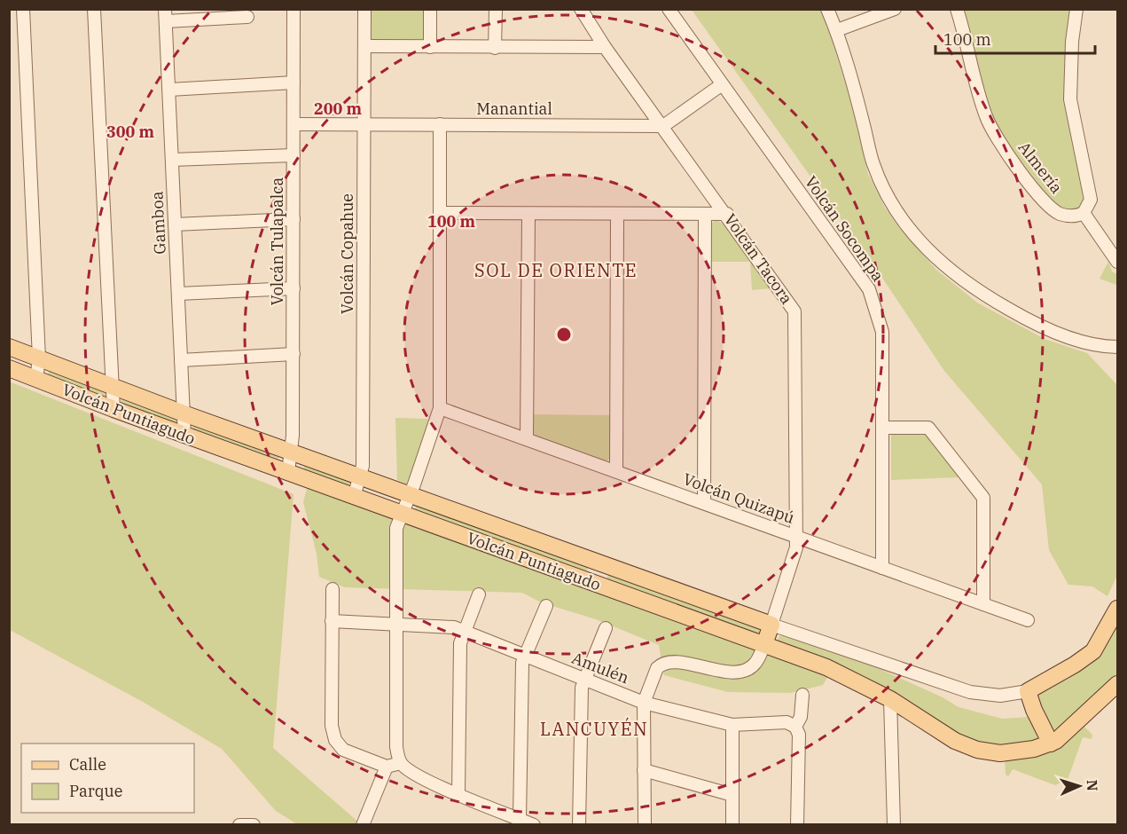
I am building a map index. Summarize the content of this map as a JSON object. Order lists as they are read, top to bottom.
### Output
{
  "streets": {
    "main road": ["Volcán Tacora", "Volcán Puntiagudo"],
    "street": [
      "Manantial",
      "Almería",
      "Gamboa",
      "Volcán Socompa",
      "Volcán Tulapalca",
      "Volcán Copahue",
      "Volcán Quizapú",
      "Amulén"
    ]
  },
  "crossings": [
    ["Manantial", "Volcán Tulapalca"],
    ["Manantial", "Volcán Copahue"],
    ["Manantial", "Volcán Tacora"],
    ["Gamboa", "Volcán Puntiagudo"],
    ["Volcán Socompa", "Volcán Quizapú"],
    ["Volcán Tulapalca", "Volcán Puntiagudo"],
    ["Volcán Copahue", "Volcán Puntiagudo"],
    ["Volcán Tacora", "Volcán Puntiagudo"],
    ["Volcán Tacora", "Volcán Quizapú"]
  ],
  "districts": ["SOL DE ORIENTE", "LANCUYÉN"],
  "legend": ["Calle", "Parque"],
  "scale_bar": "100 m",
  "north": "right",
  "rings": ["200 m", "300 m", "100 m"]
}
